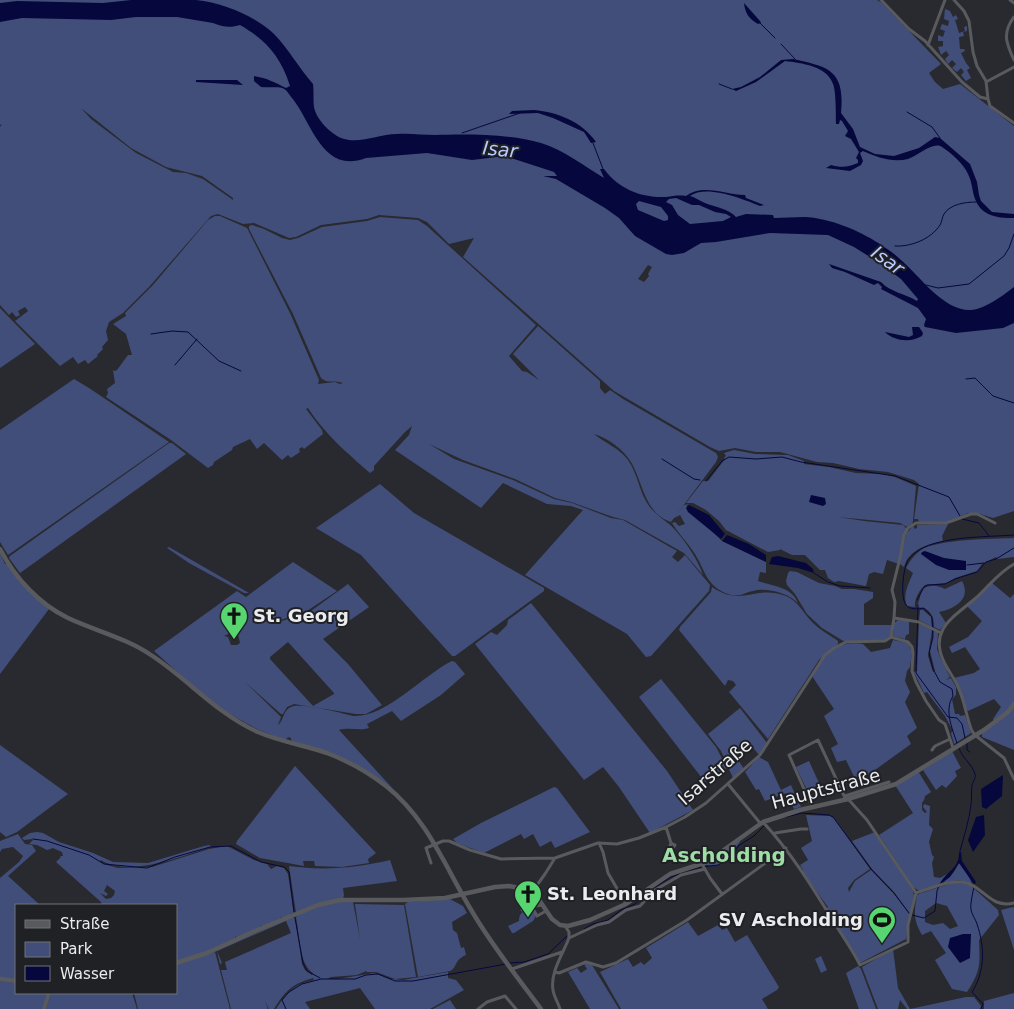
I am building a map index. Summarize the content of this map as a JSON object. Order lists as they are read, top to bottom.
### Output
{
  "streets": {
    "main road": ["Hauptstraße"],
    "street": ["Isarstraße"]
  },
  "districts": ["Ascholding"],
  "water": ["Isar"],
  "places": {
    "church": ["St. Georg", "St. Leonhard"],
    "sports": ["SV Ascholding"]
  },
  "legend": ["Straße", "Park", "Wasser"]
}
